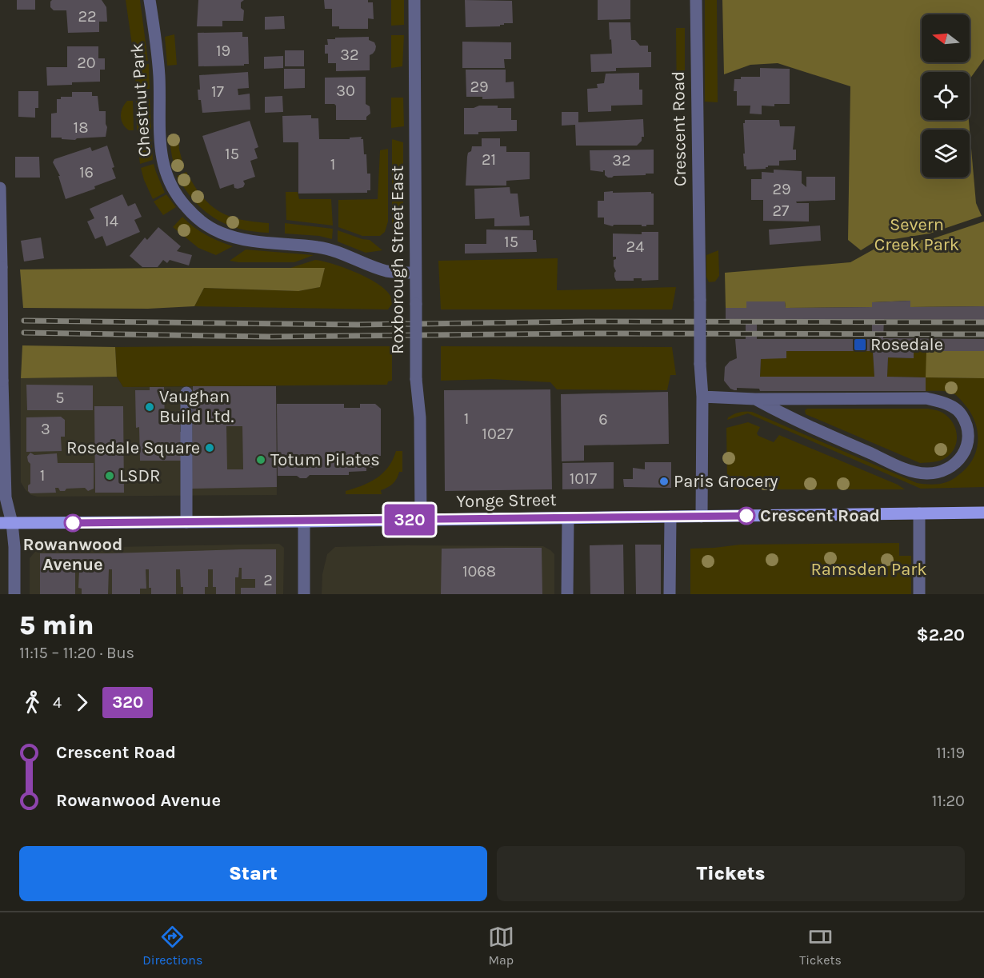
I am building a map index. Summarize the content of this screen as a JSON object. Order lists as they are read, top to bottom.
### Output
{
  "streets": {
    "main road": ["Yonge Street"],
    "street": ["Chestnut Park", "Crescent Road", "Roxborough Street East"]
  },
  "crossings": [
    ["Chestnut Park", "Roxborough Street East"],
    ["Crescent Road", "Yonge Street"],
    ["Roxborough Street East", "Yonge Street"]
  ],
  "parks": ["Severn Creek Park", "Ramsden Park"],
  "places": {
    "transit": ["Rosedale"],
    "other": [
      "Vaughan Build Ltd.",
      "Rosedale Square",
      "Totum Pilates",
      "LSDR",
      "Paris Grocery",
      "Crescent Road",
      "Rowanwood Avenue"
    ]
  },
  "lines": ["bus line 320"],
  "house_numbers": [
    "22",
    "19",
    "32",
    "20",
    "29",
    "30",
    "17",
    "18",
    "15",
    "21",
    "32",
    "1",
    "16",
    "29",
    "27",
    "14",
    "15",
    "24",
    "5",
    "1",
    "6",
    "3",
    "1027",
    "1",
    "1017",
    "1068",
    "2"
  ],
  "north": "left",
  "page": {
    "on_map": "320",
    "heading": ["5 min", "11:15 – 11:20 · Bus", "$2.20"],
    "legs": ["4", "320"],
    "list": [
      {
        "name": "Crescent Road",
        "value": "11:19"
      },
      {
        "name": "Rowanwood Avenue",
        "value": "11:20"
      }
    ],
    "buttons": ["Start", "Tickets"],
    "tabs": ["Directions", "Map", "Tickets"]
  }
}
